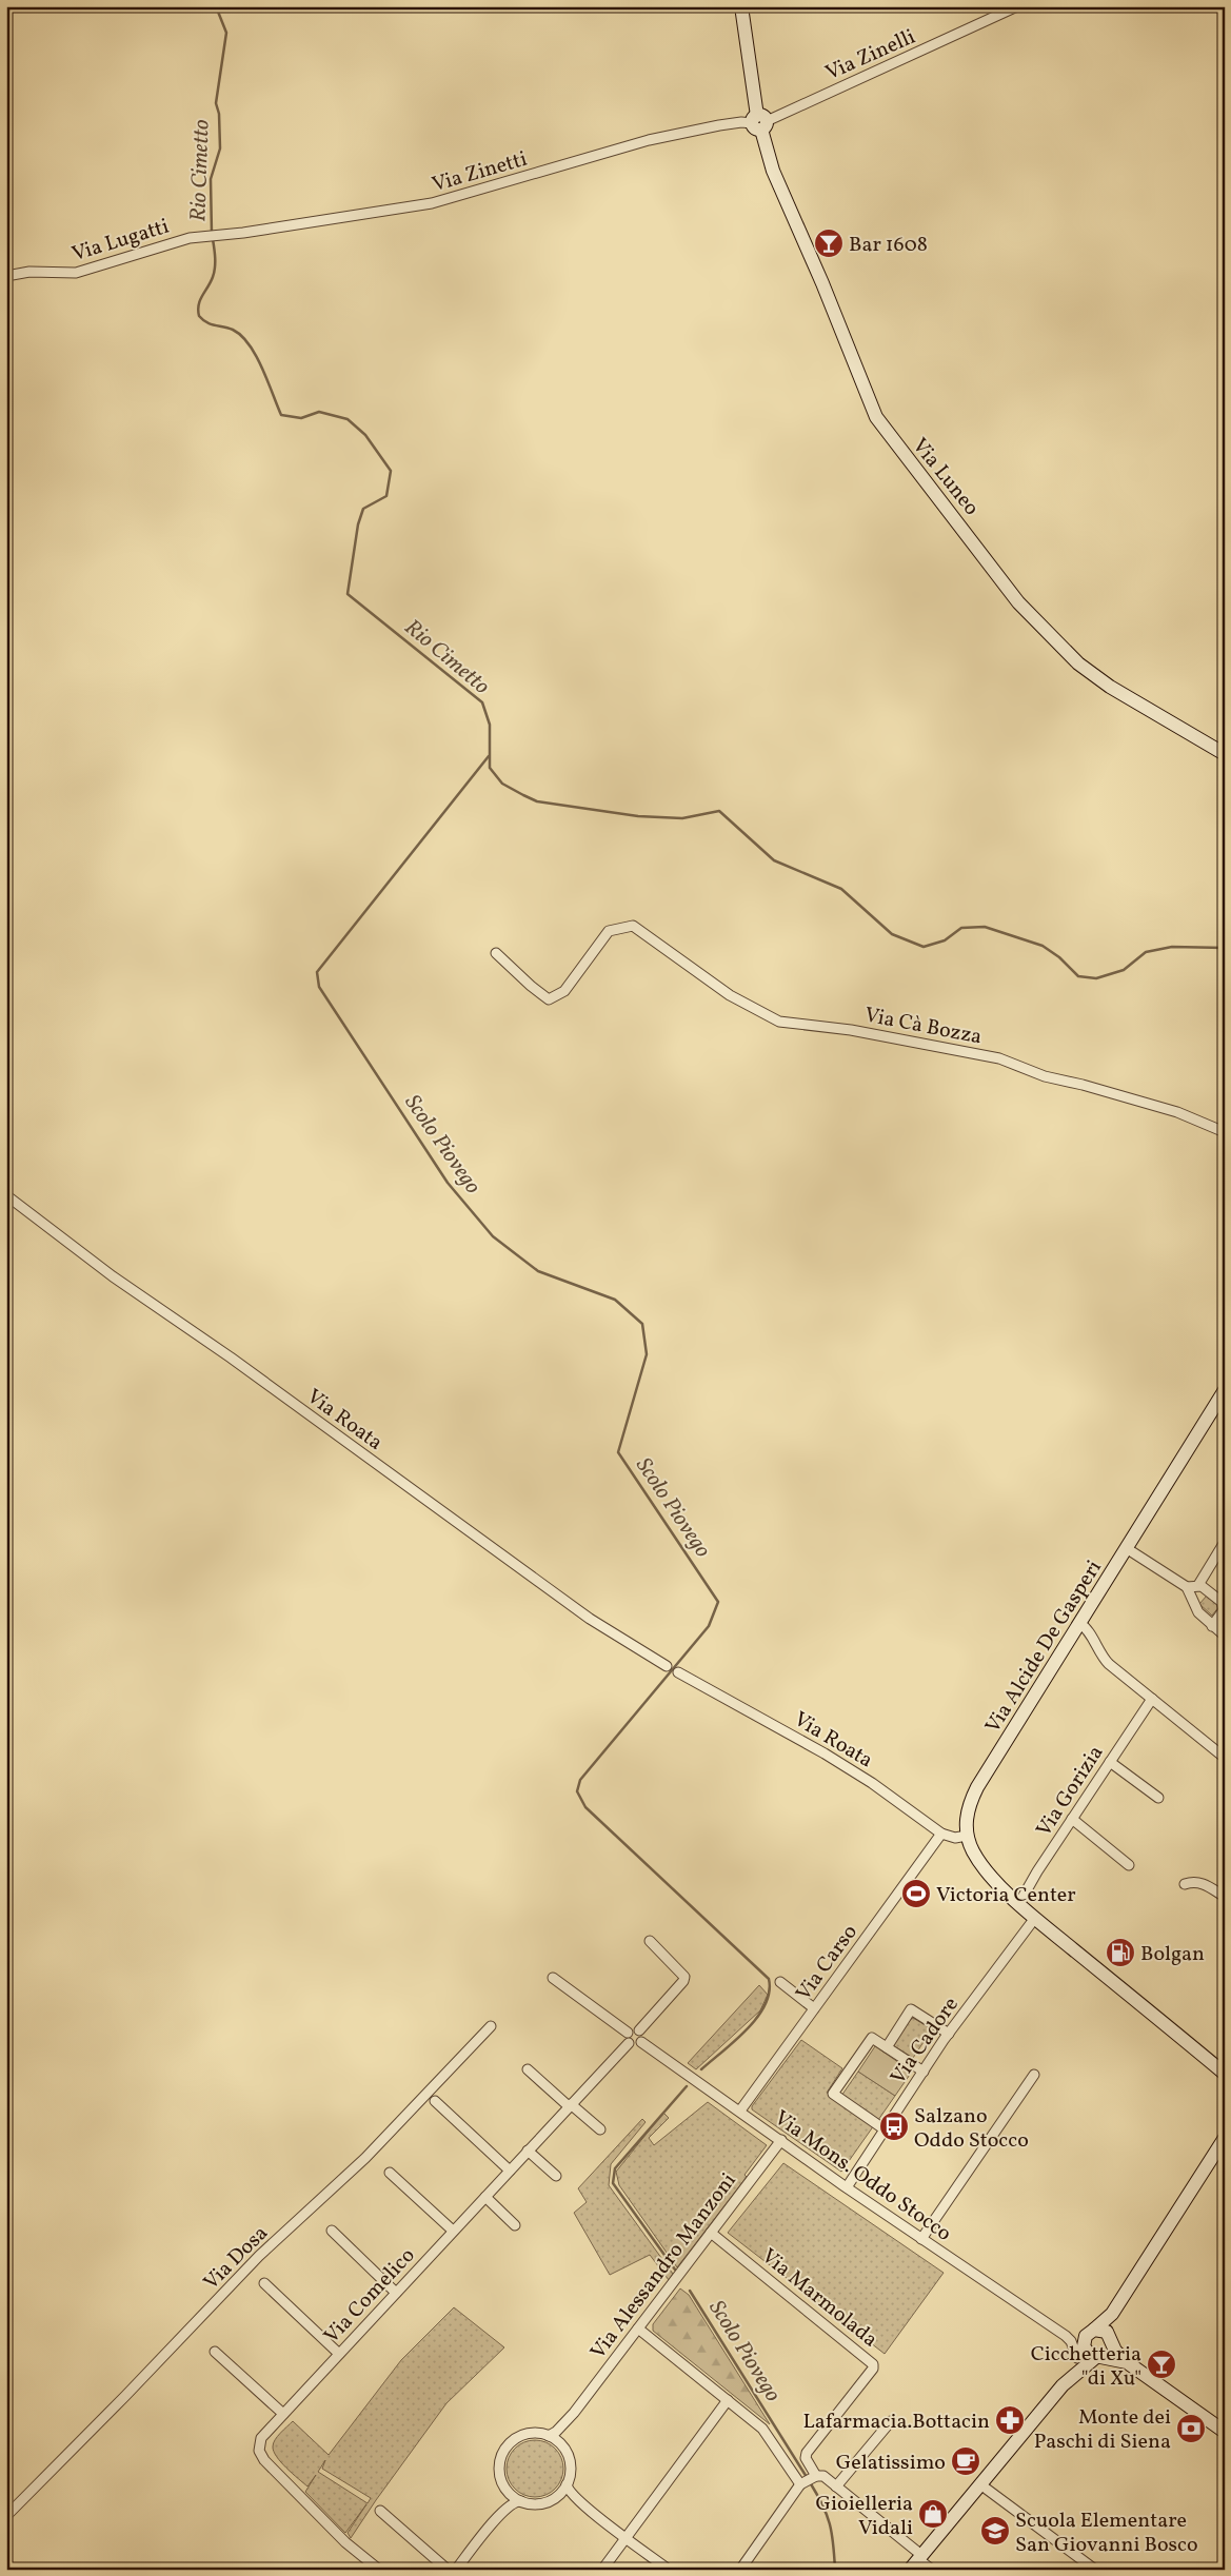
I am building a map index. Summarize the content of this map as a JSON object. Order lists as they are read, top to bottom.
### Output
{
  "streets": {
    "street": [
      "Via Zinelli",
      "Via Zinetti",
      "Via Lugatti",
      "Via Luneo",
      "Via Cà Bozza",
      "Via Roata",
      "Via Alcide De Gasperi",
      "Via Gorizia",
      "Via Carso",
      "Via Cadore",
      "Via Mons. Oddo Stocco",
      "Via Dosa",
      "Via Alessandro Manzoni",
      "Via Comelico",
      "Via Marmolada"
    ]
  },
  "crossings": [
    ["Via Zinelli", "Via Zinetti"],
    ["Via Zinelli", "Via Luneo"],
    ["Via Zinetti", "Via Lugatti"],
    ["Via Zinetti", "Via Luneo"],
    ["Via Roata", "Via Carso"],
    ["Via Alcide De Gasperi", "Via Gorizia"],
    ["Via Alcide De Gasperi", "Via Cadore"],
    ["Via Carso", "Via Mons. Oddo Stocco"],
    ["Via Cadore", "Via Mons. Oddo Stocco"],
    ["Via Mons. Oddo Stocco", "Via Alessandro Manzoni"],
    ["Via Mons. Oddo Stocco", "Via Comelico"],
    ["Via Alessandro Manzoni", "Via Marmolada"]
  ],
  "water": ["Rio Cimetto", "Scolo Piovego"],
  "places": {
    "bar": ["Bar 1608", "Cicchetteria \"di Xu\""],
    "sports": ["Victoria Center"],
    "fuel station": ["Bolgan"],
    "bus stop": ["Salzano Oddo Stocco"],
    "pharmacy": ["Lafarmacia.Bottacin"],
    "bank": ["Monte dei Paschi di Siena"],
    "cafe": ["Gelatissimo"],
    "shop": ["Gioielleria Vidali"],
    "school or university": ["Scuola Elementare San Giovanni Bosco"]
  }
}
